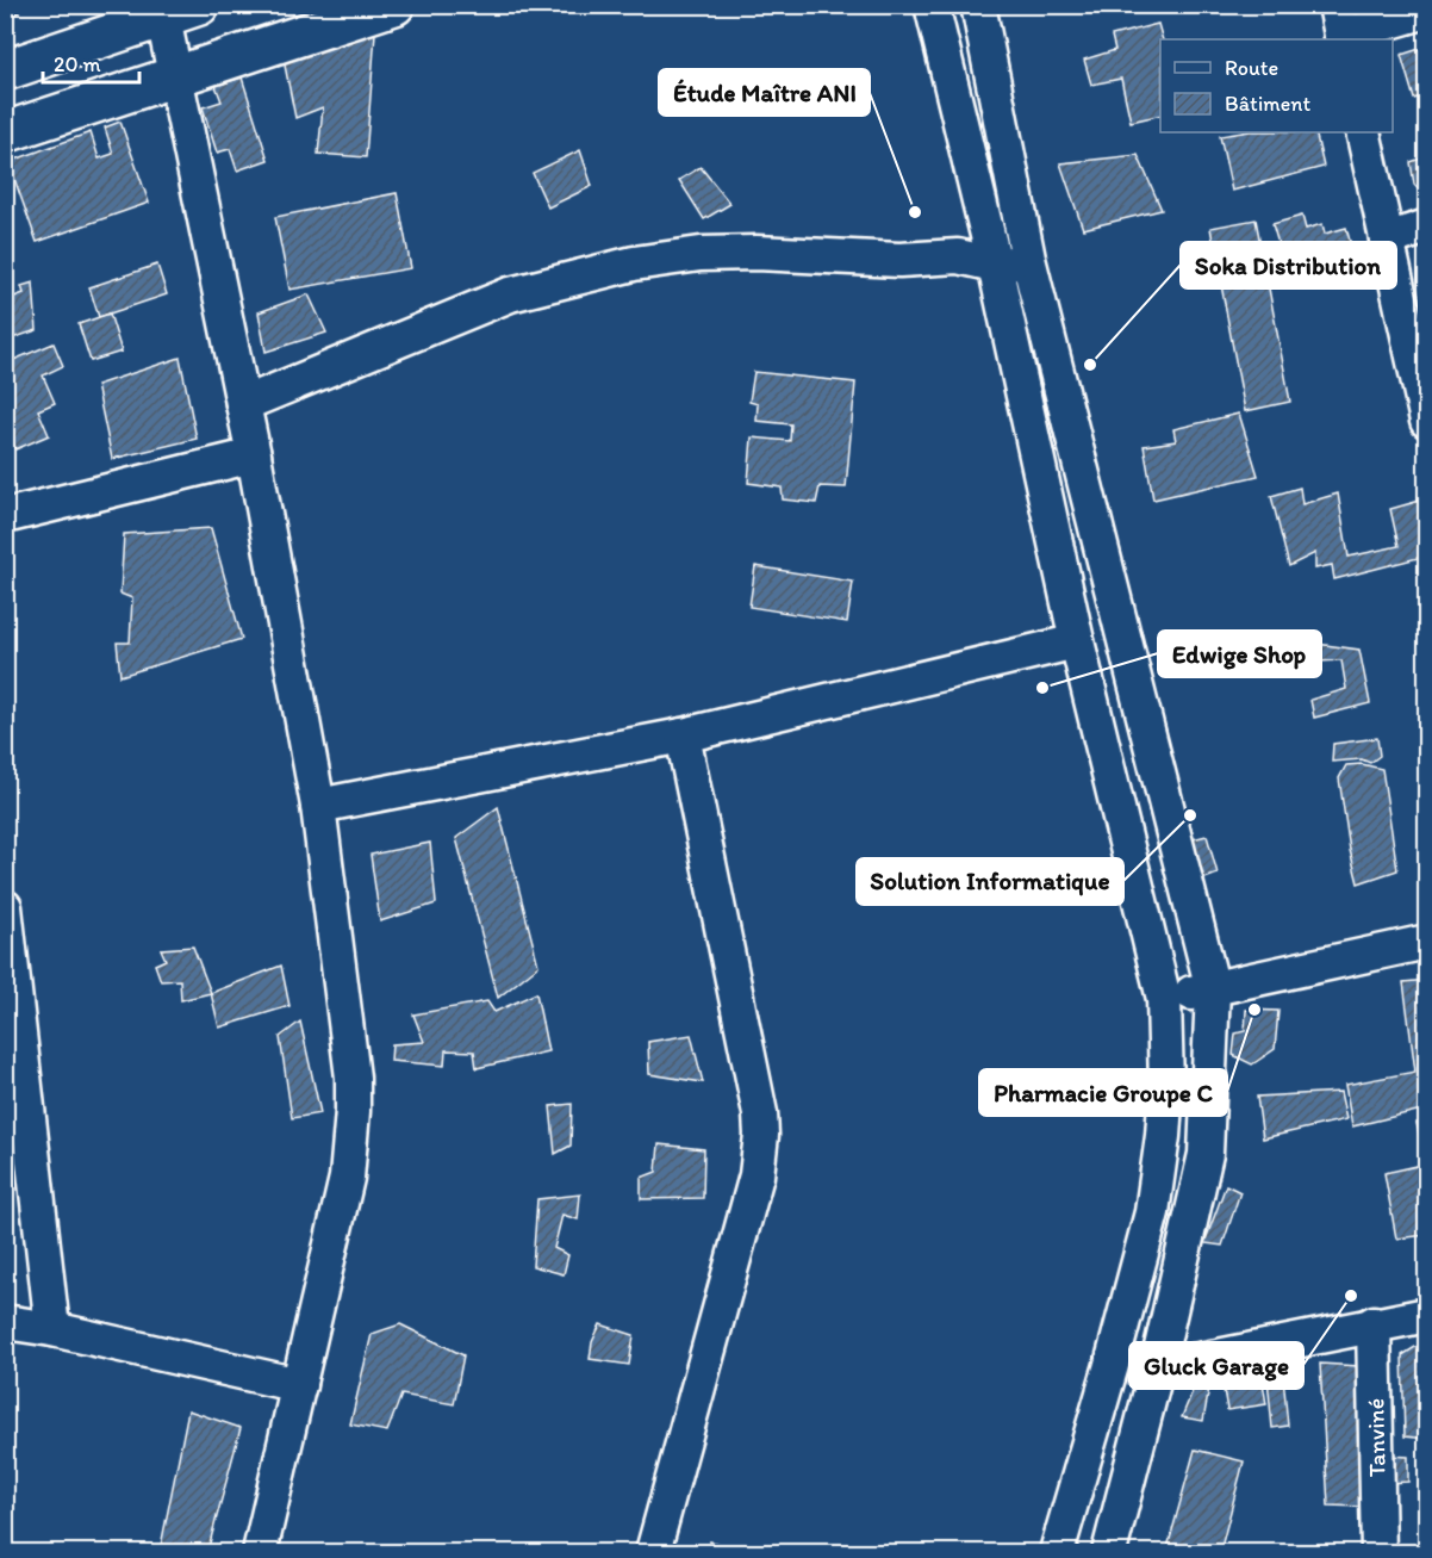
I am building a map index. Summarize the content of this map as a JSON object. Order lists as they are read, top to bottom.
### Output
{
  "streets": {
    "street": ["Tanviné"]
  },
  "places": [
    "Étude Maître ANI",
    "Soka Distribution",
    "Edwige Shop",
    "Solution Informatique",
    "Pharmacie Groupe C",
    "Gluck Garage"
  ],
  "legend": ["Route", "Bâtiment"],
  "scale_bar": "20 m"
}
